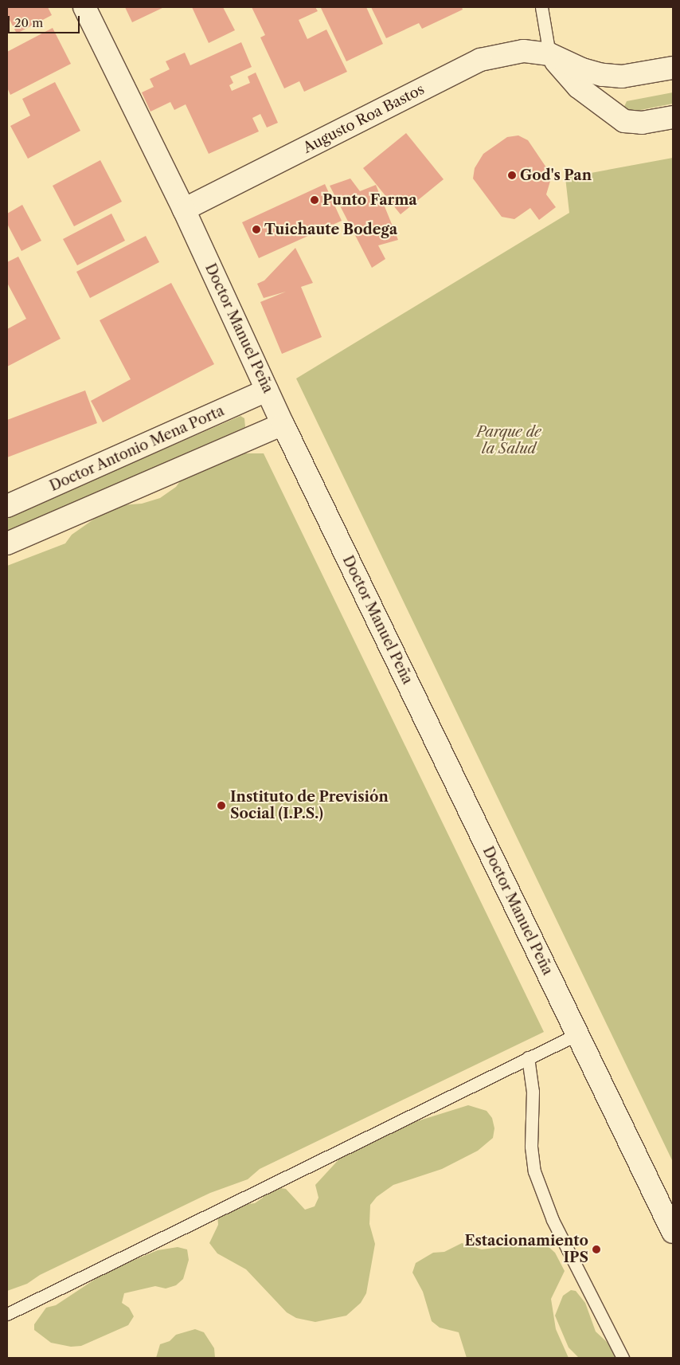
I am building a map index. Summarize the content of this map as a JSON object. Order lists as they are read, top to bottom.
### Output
{
  "streets": {
    "street": ["Augusto Roa Bastos", "Doctor Manuel Peña", "Doctor Antonio Mena Porta"]
  },
  "crossings": [
    ["Augusto Roa Bastos", "Doctor Manuel Peña"],
    ["Doctor Manuel Peña", "Doctor Antonio Mena Porta"]
  ],
  "parks": ["Parque de la Salud"],
  "places": [
    "God's Pan",
    "Punto Farma",
    "Tuichaute Bodega",
    "Instituto de Previsión Social (I.P.S.)",
    "Estacionamiento IPS"
  ],
  "scale_bar": "20 m"
}
